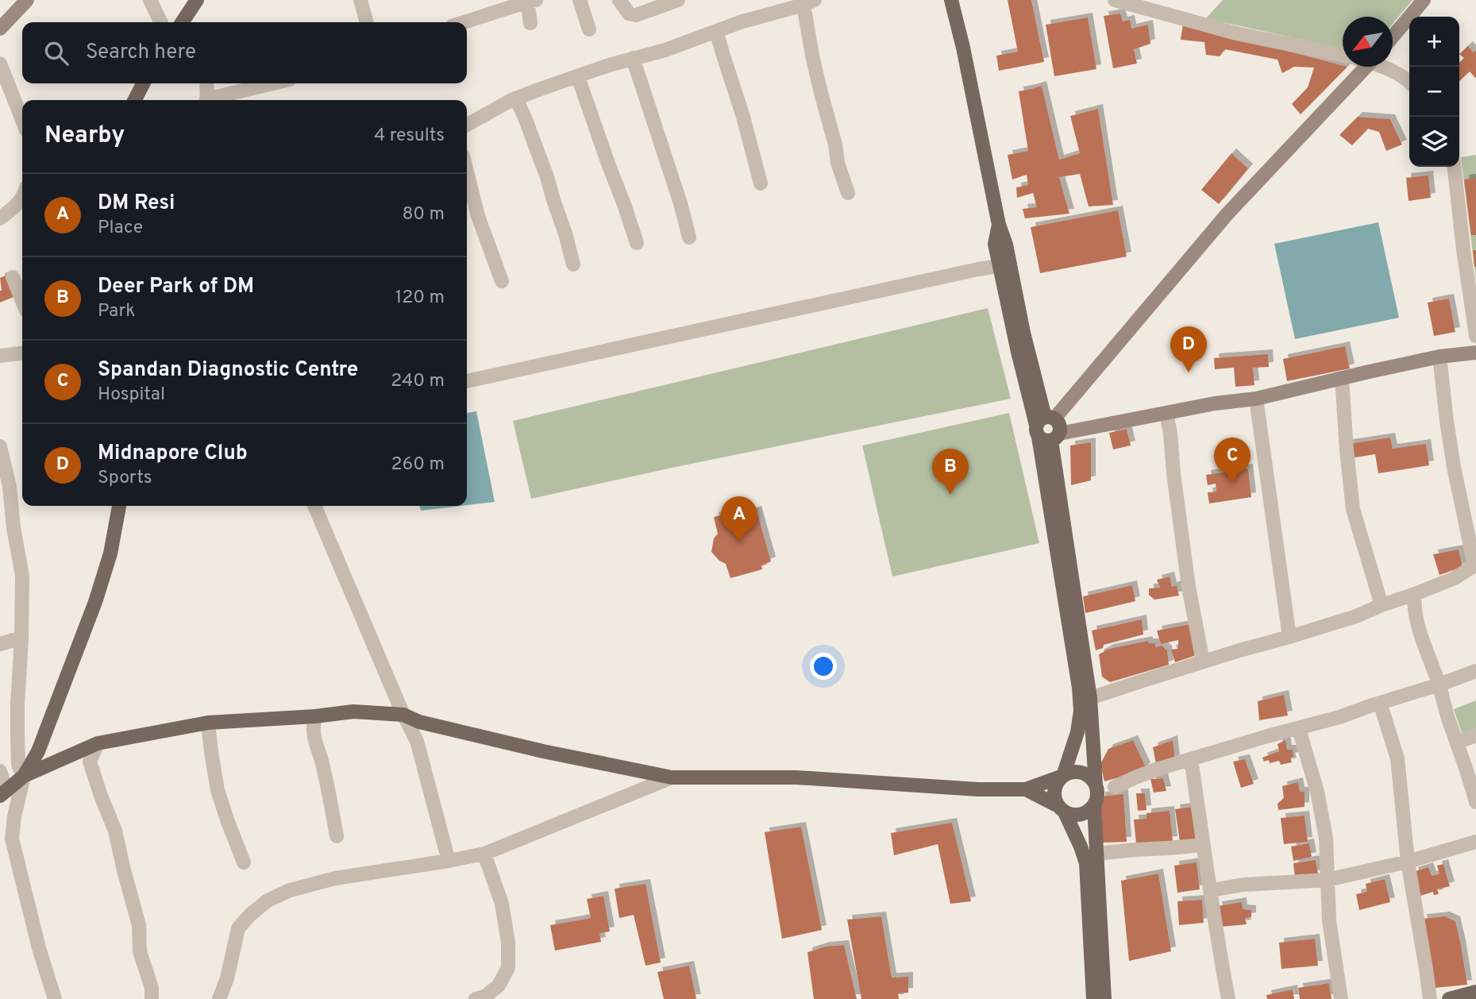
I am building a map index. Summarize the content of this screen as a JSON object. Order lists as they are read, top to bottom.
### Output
{
  "north": "bottom left",
  "page": {
    "map_buttons": ["+", "−"],
    "search": "Search here",
    "heading": ["Nearby", "4 results"],
    "list": [
      {
        "mark": "A",
        "name": "DM Resi",
        "note": "Place",
        "value": "80 m"
      },
      {
        "mark": "B",
        "name": "Deer Park of DM",
        "note": "Park",
        "value": "120 m"
      },
      {
        "mark": "C",
        "name": "Spandan Diagnostic Centre",
        "note": "Hospital",
        "value": "240 m"
      },
      {
        "mark": "D",
        "name": "Midnapore Club",
        "note": "Sports",
        "value": "260 m"
      }
    ],
    "pins": [
      "D",
      "C",
      "B",
      "A"
    ]
  }
}
